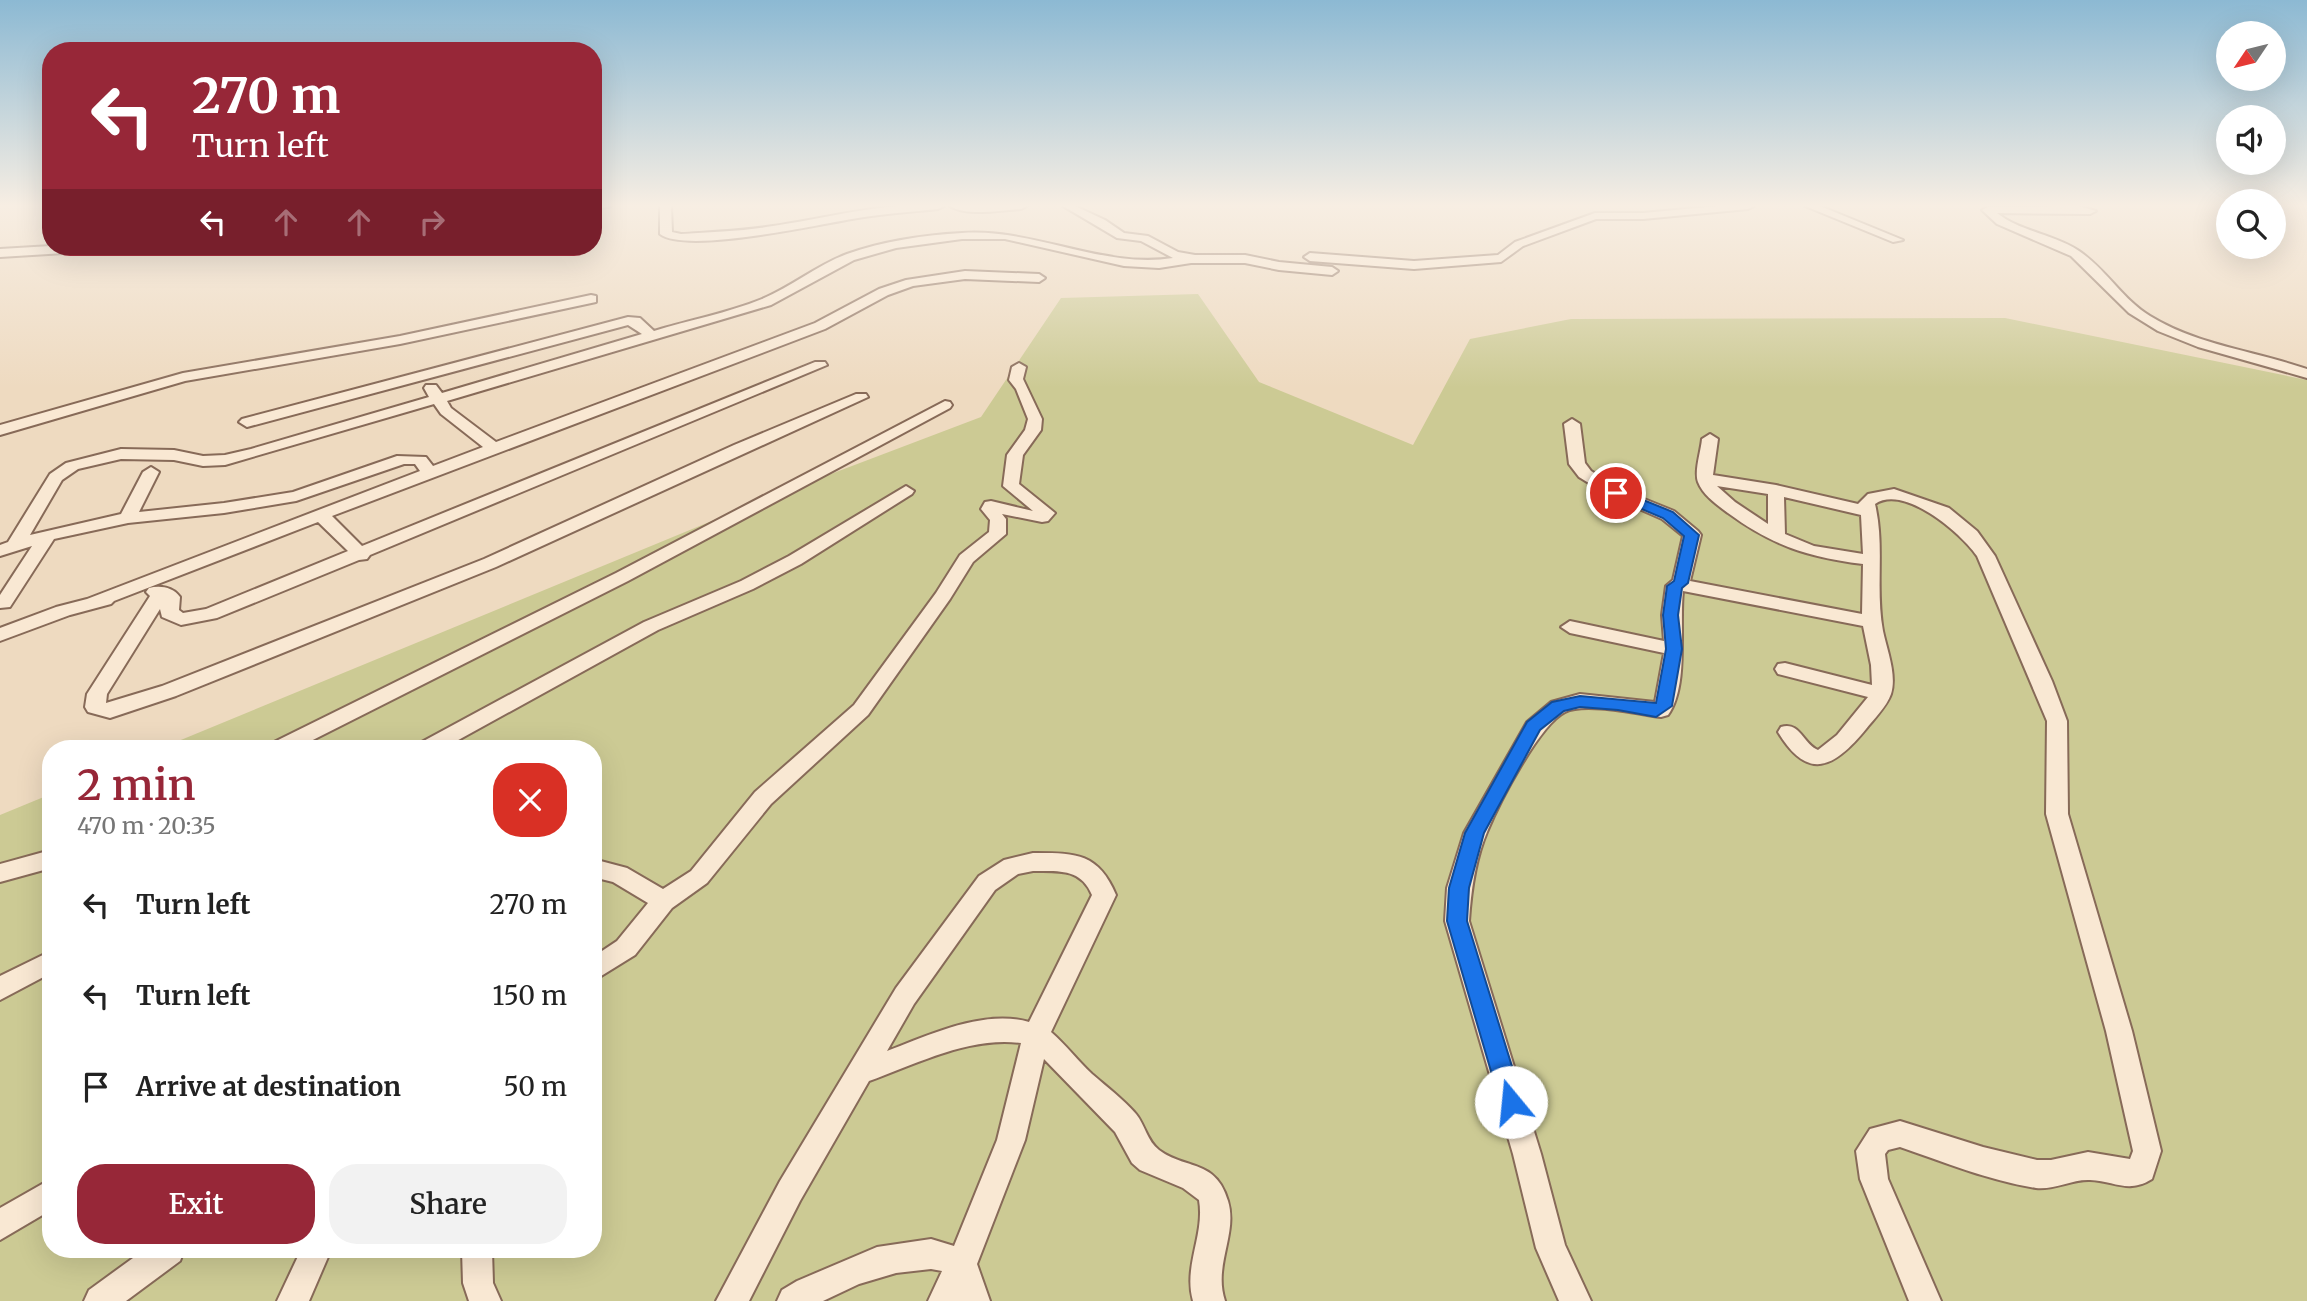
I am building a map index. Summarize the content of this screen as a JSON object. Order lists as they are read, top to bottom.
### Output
{
  "north": "bottom left",
  "page": {
    "turn": ["270 m", "Turn left"],
    "heading": ["2 min", "470 m · 20:35"],
    "list": [
      {
        "name": "Turn left",
        "value": "270 m"
      },
      {
        "name": "Turn left",
        "value": "150 m"
      },
      {
        "name": "Arrive at destination",
        "value": "50 m"
      }
    ],
    "buttons": ["Exit", "Share"]
  }
}
